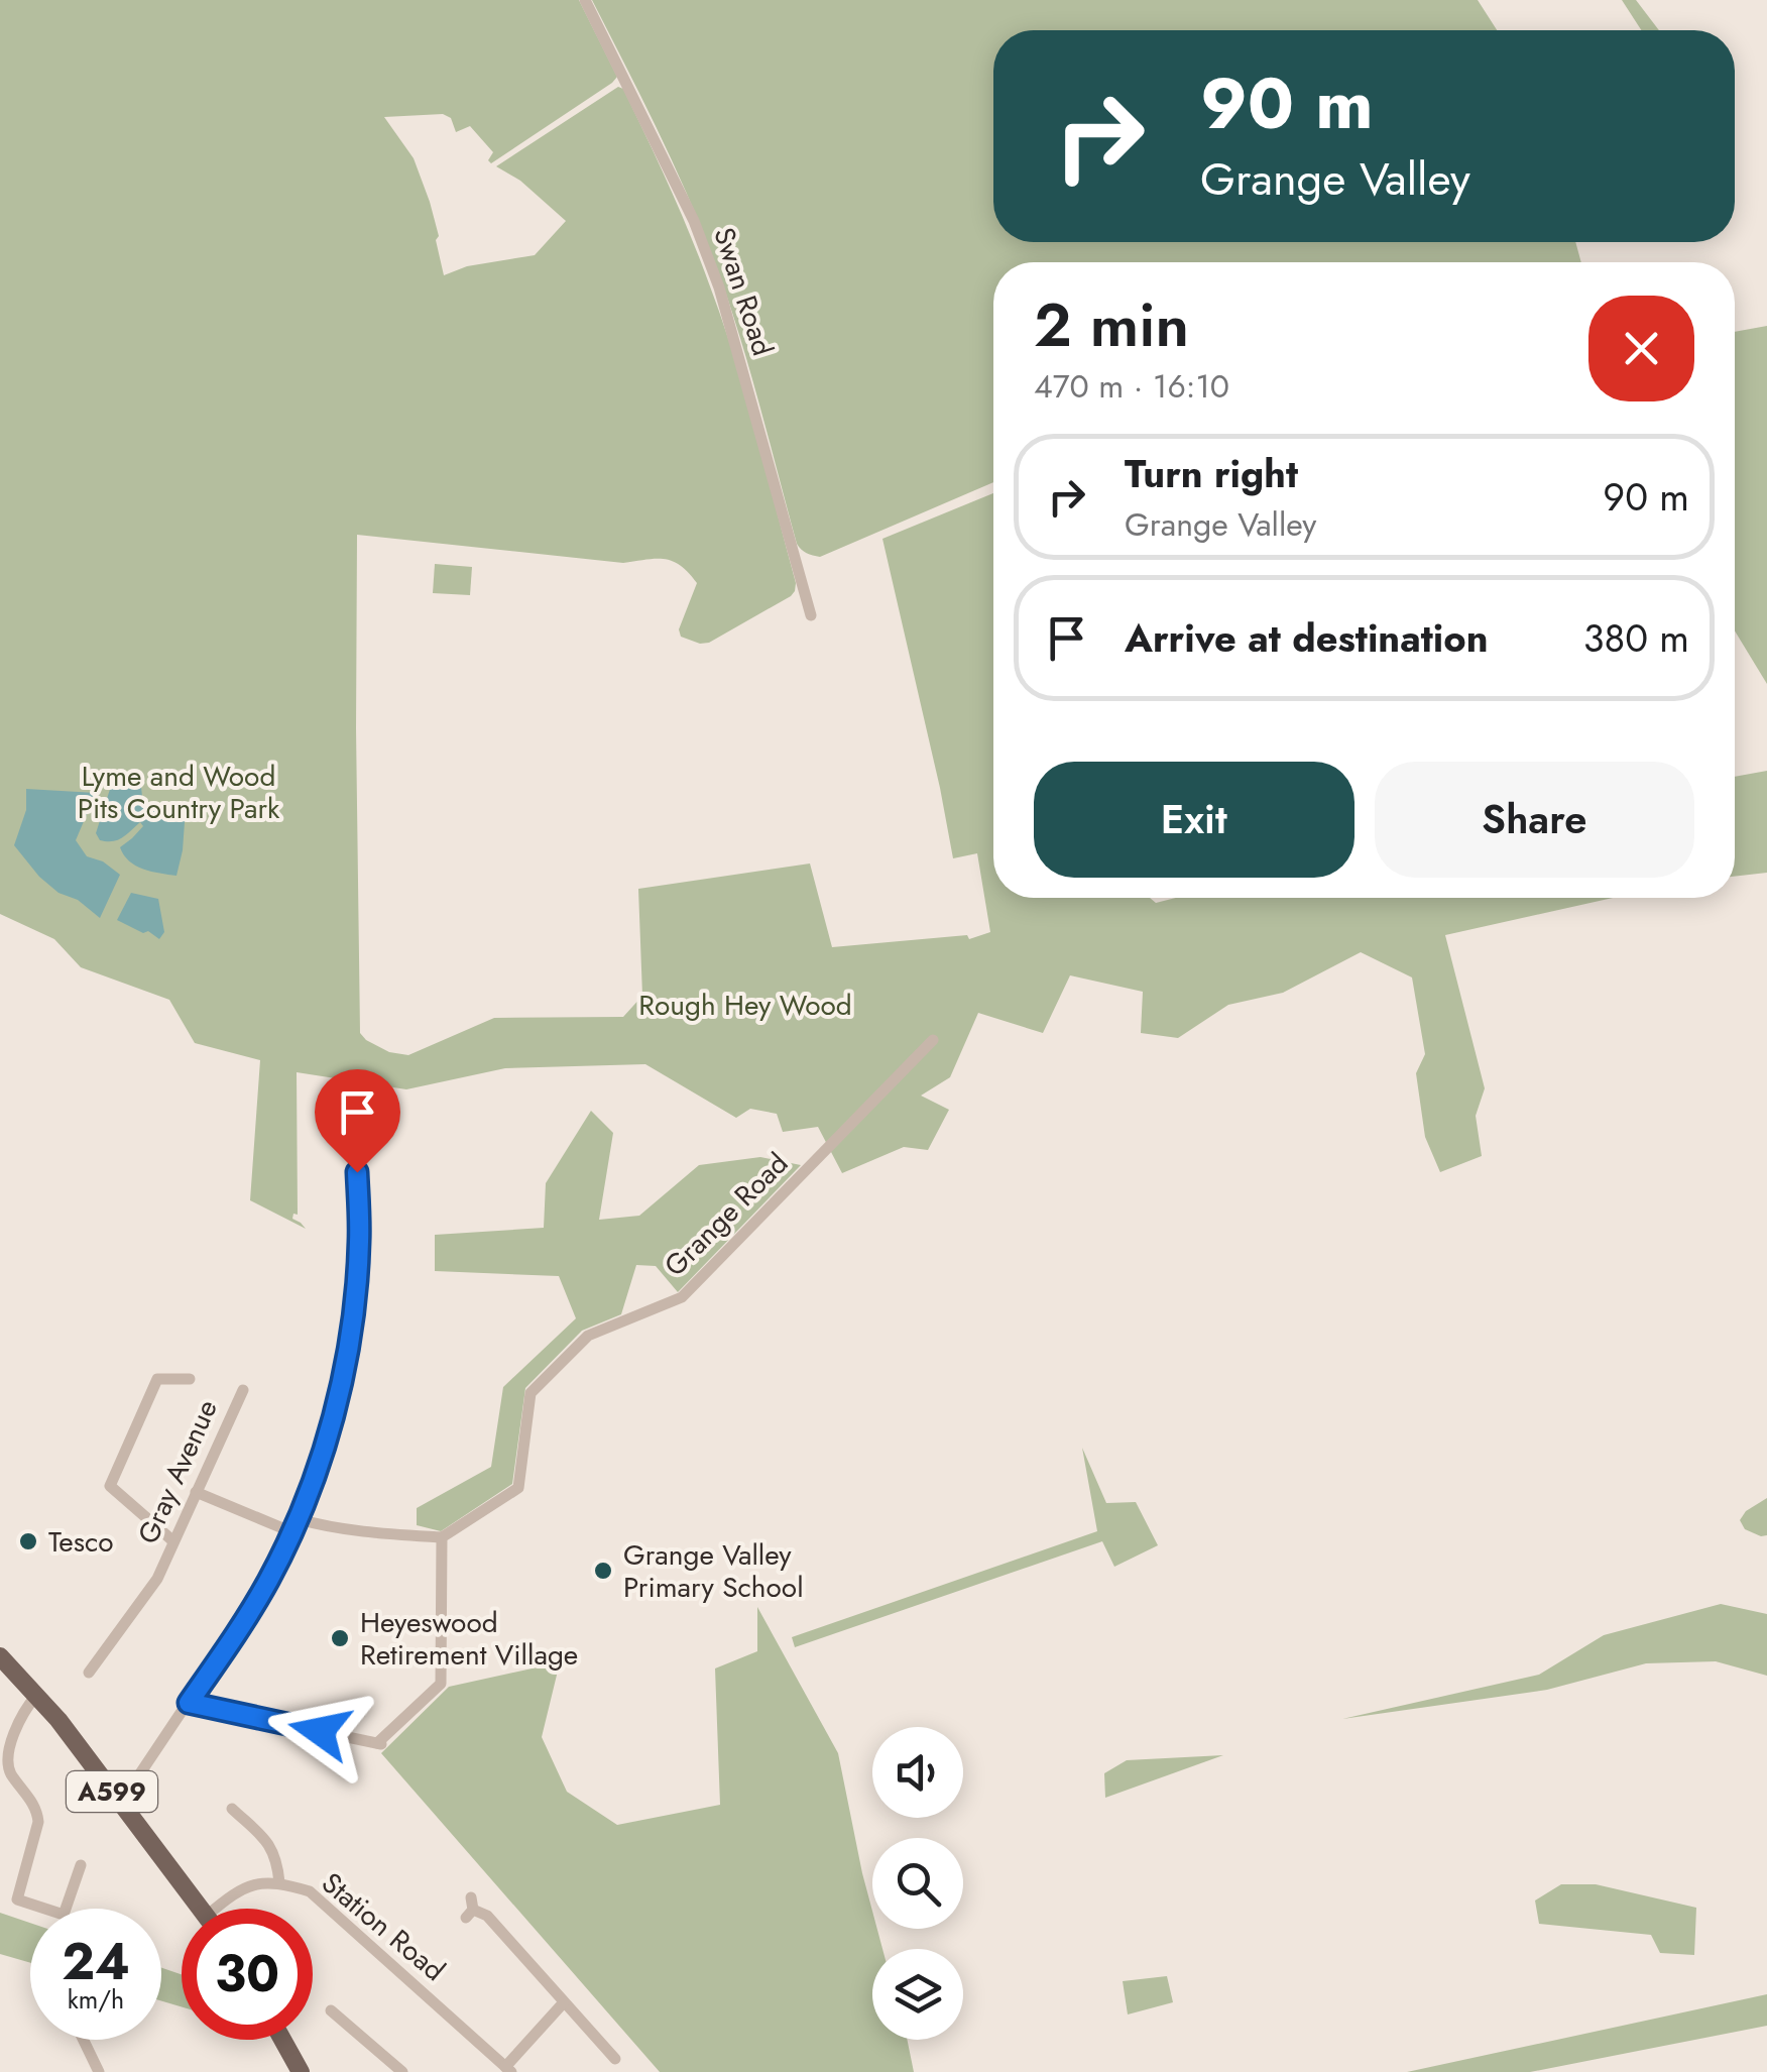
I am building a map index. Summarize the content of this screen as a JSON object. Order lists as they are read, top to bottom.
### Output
{
  "streets": {
    "main road": ["A599"],
    "street": [
      "Swan Road",
      "Grange Road",
      "Gray Avenue",
      "Station Road"
    ]
  },
  "parks": ["Lyme and Wood Pits Country Park", "Rough Hey Wood"],
  "places": ["Tesco", "Grange Valley Primary School", "Heyeswood Retirement Village"],
  "page": {
    "turn": ["90 m", "Grange Valley"],
    "heading": ["2 min", "470 m · 16:10"],
    "list": [
      {
        "name": "Turn right",
        "note": "Grange Valley",
        "value": "90 m"
      },
      {
        "name": "Arrive at destination",
        "value": "380 m"
      }
    ],
    "buttons": ["Exit", "Share"],
    "speed": "24 km/h",
    "limit": "30"
  }
}
